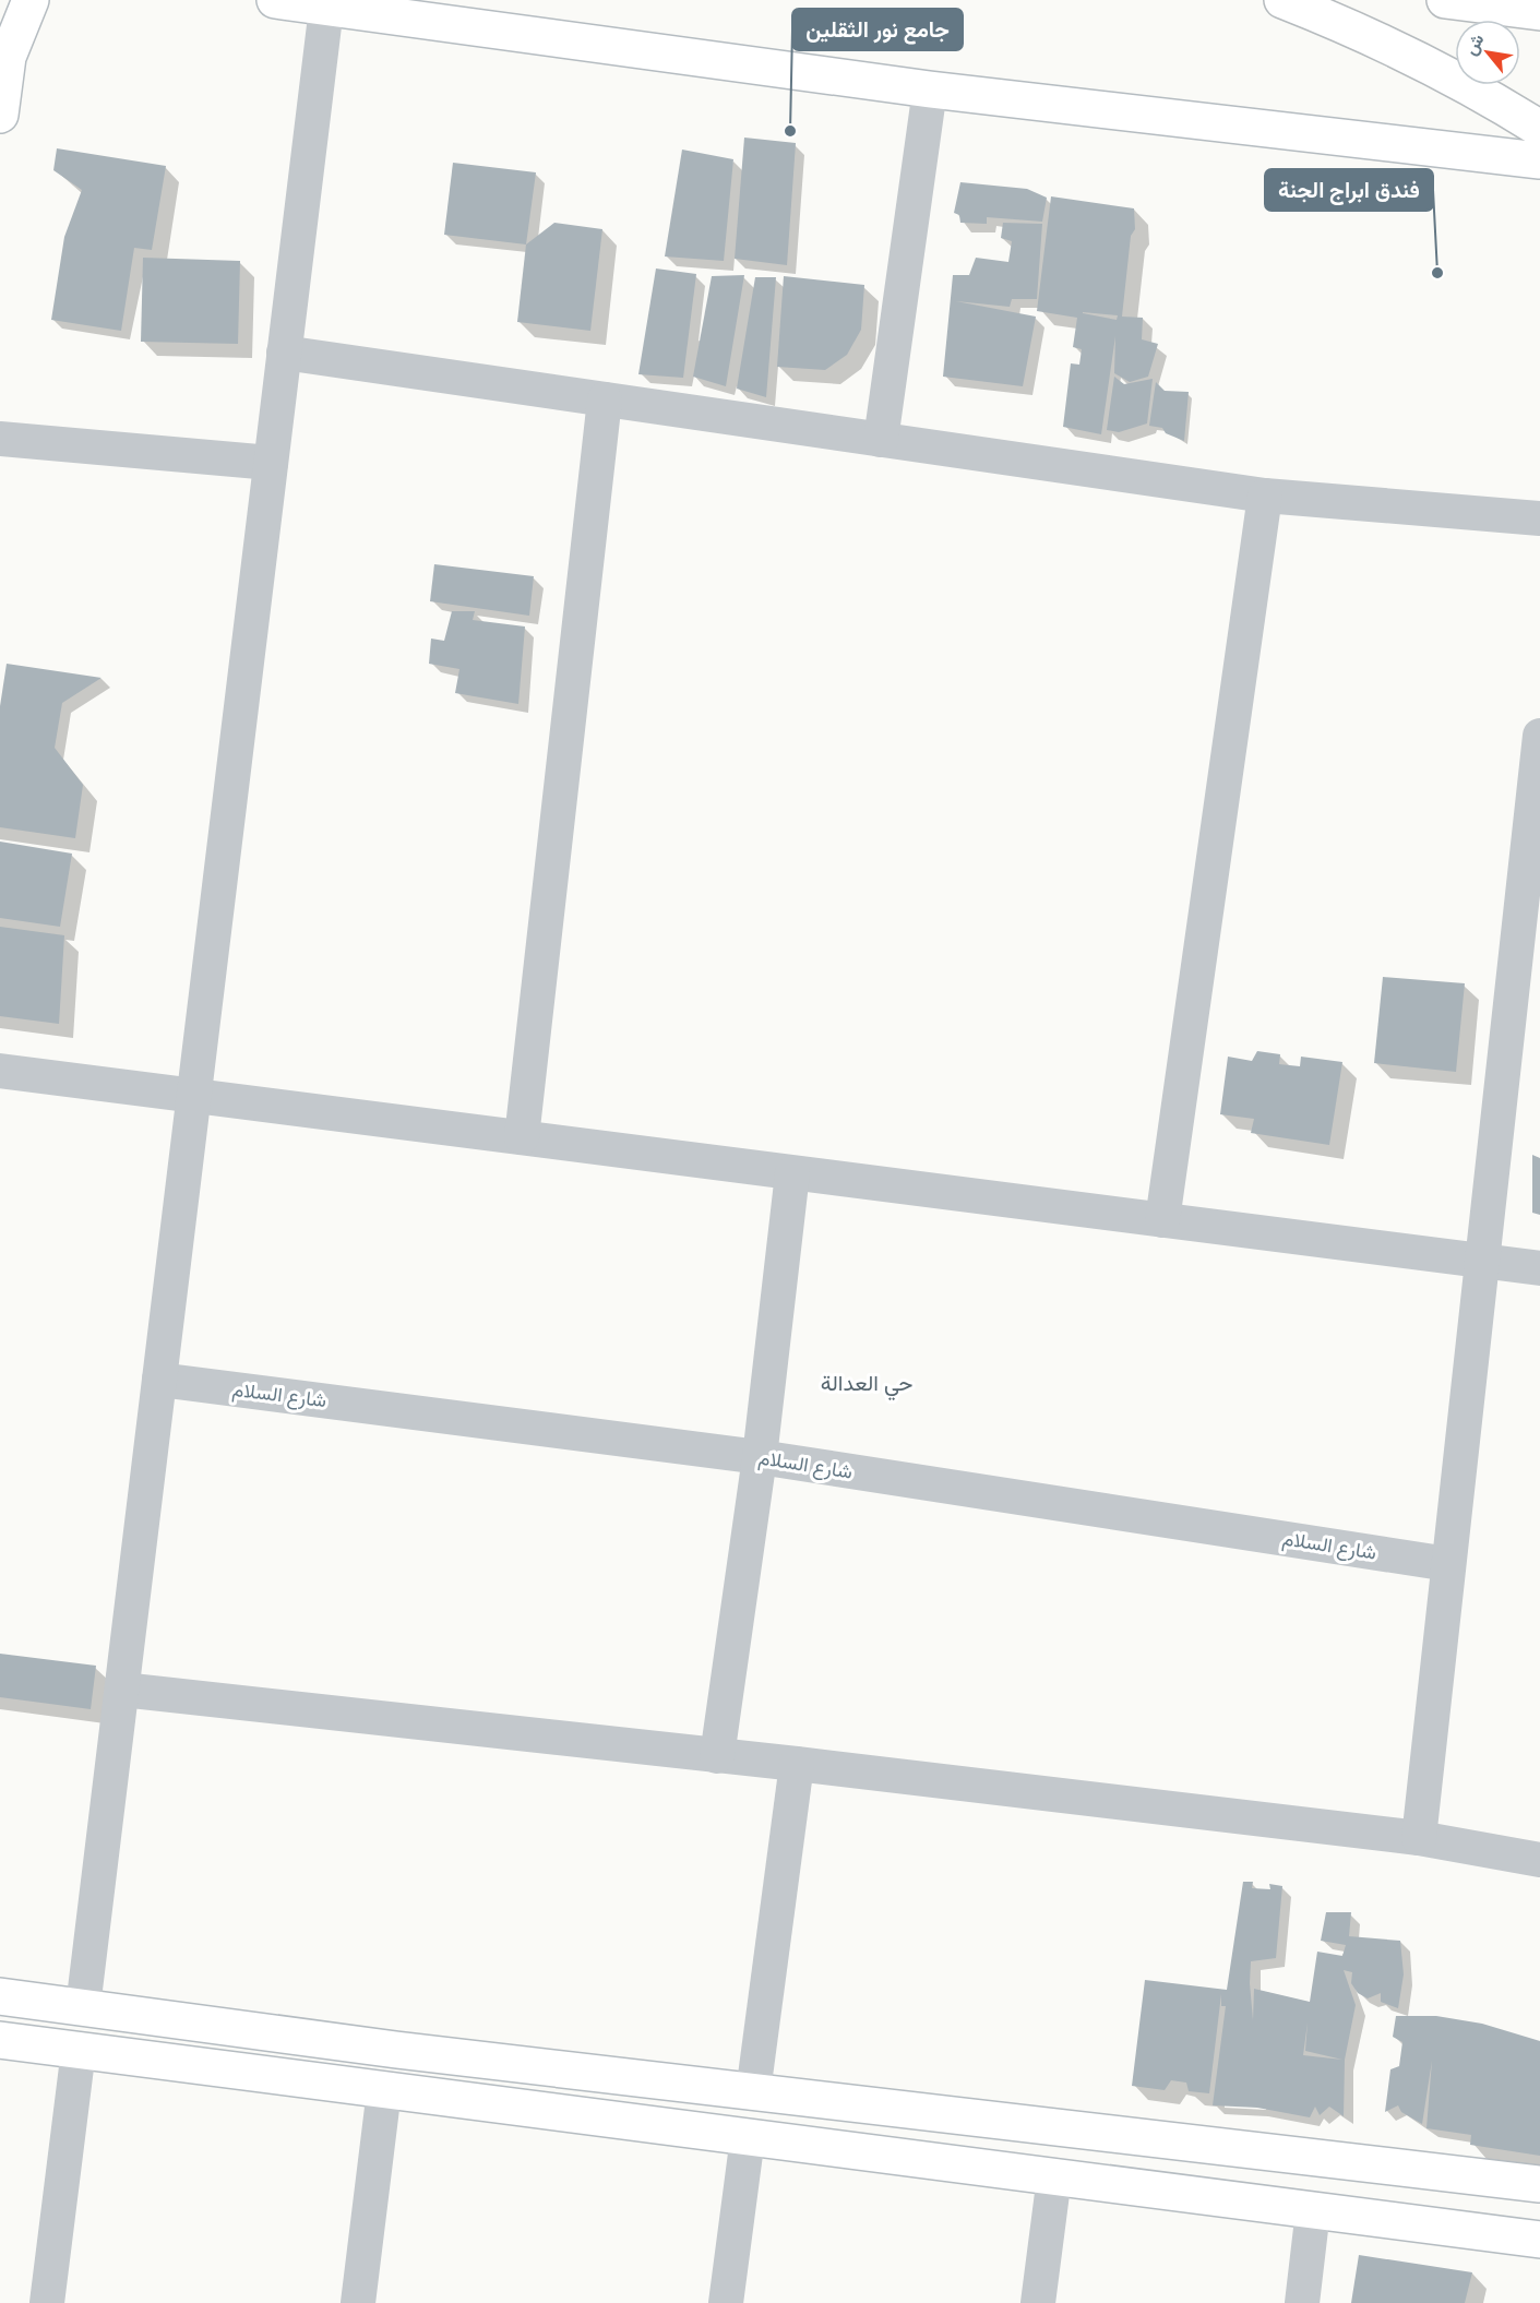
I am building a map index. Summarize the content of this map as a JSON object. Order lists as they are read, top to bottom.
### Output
{
  "streets": {
    "street": ["شارع السلام"]
  },
  "districts": ["حي العدالة"],
  "places": ["جامع نور الثقلين", "فندق ابراج الجنة"],
  "north": "top left"
}
